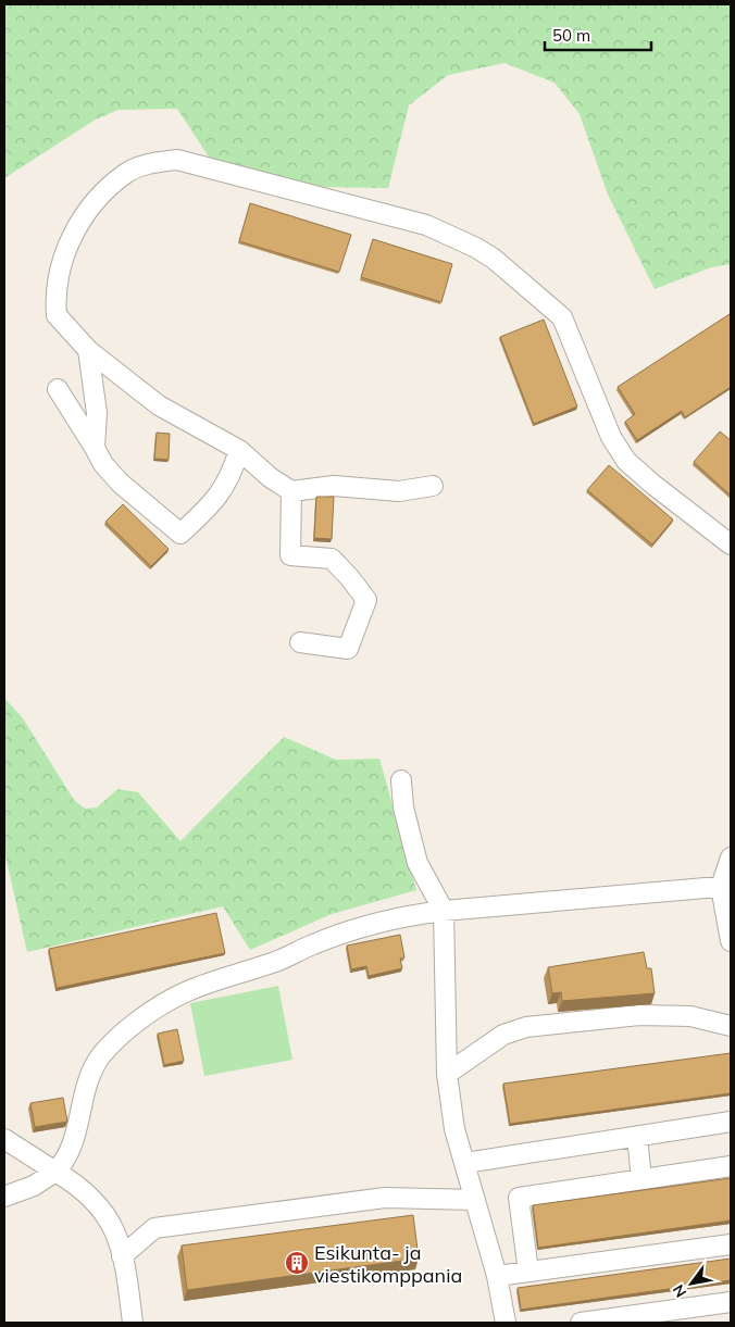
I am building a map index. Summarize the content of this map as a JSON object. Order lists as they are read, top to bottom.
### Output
{
  "places": {
    "building": ["Esikunta- ja viestikomppania"]
  },
  "scale_bar": "50 m",
  "north": "bottom left"
}
